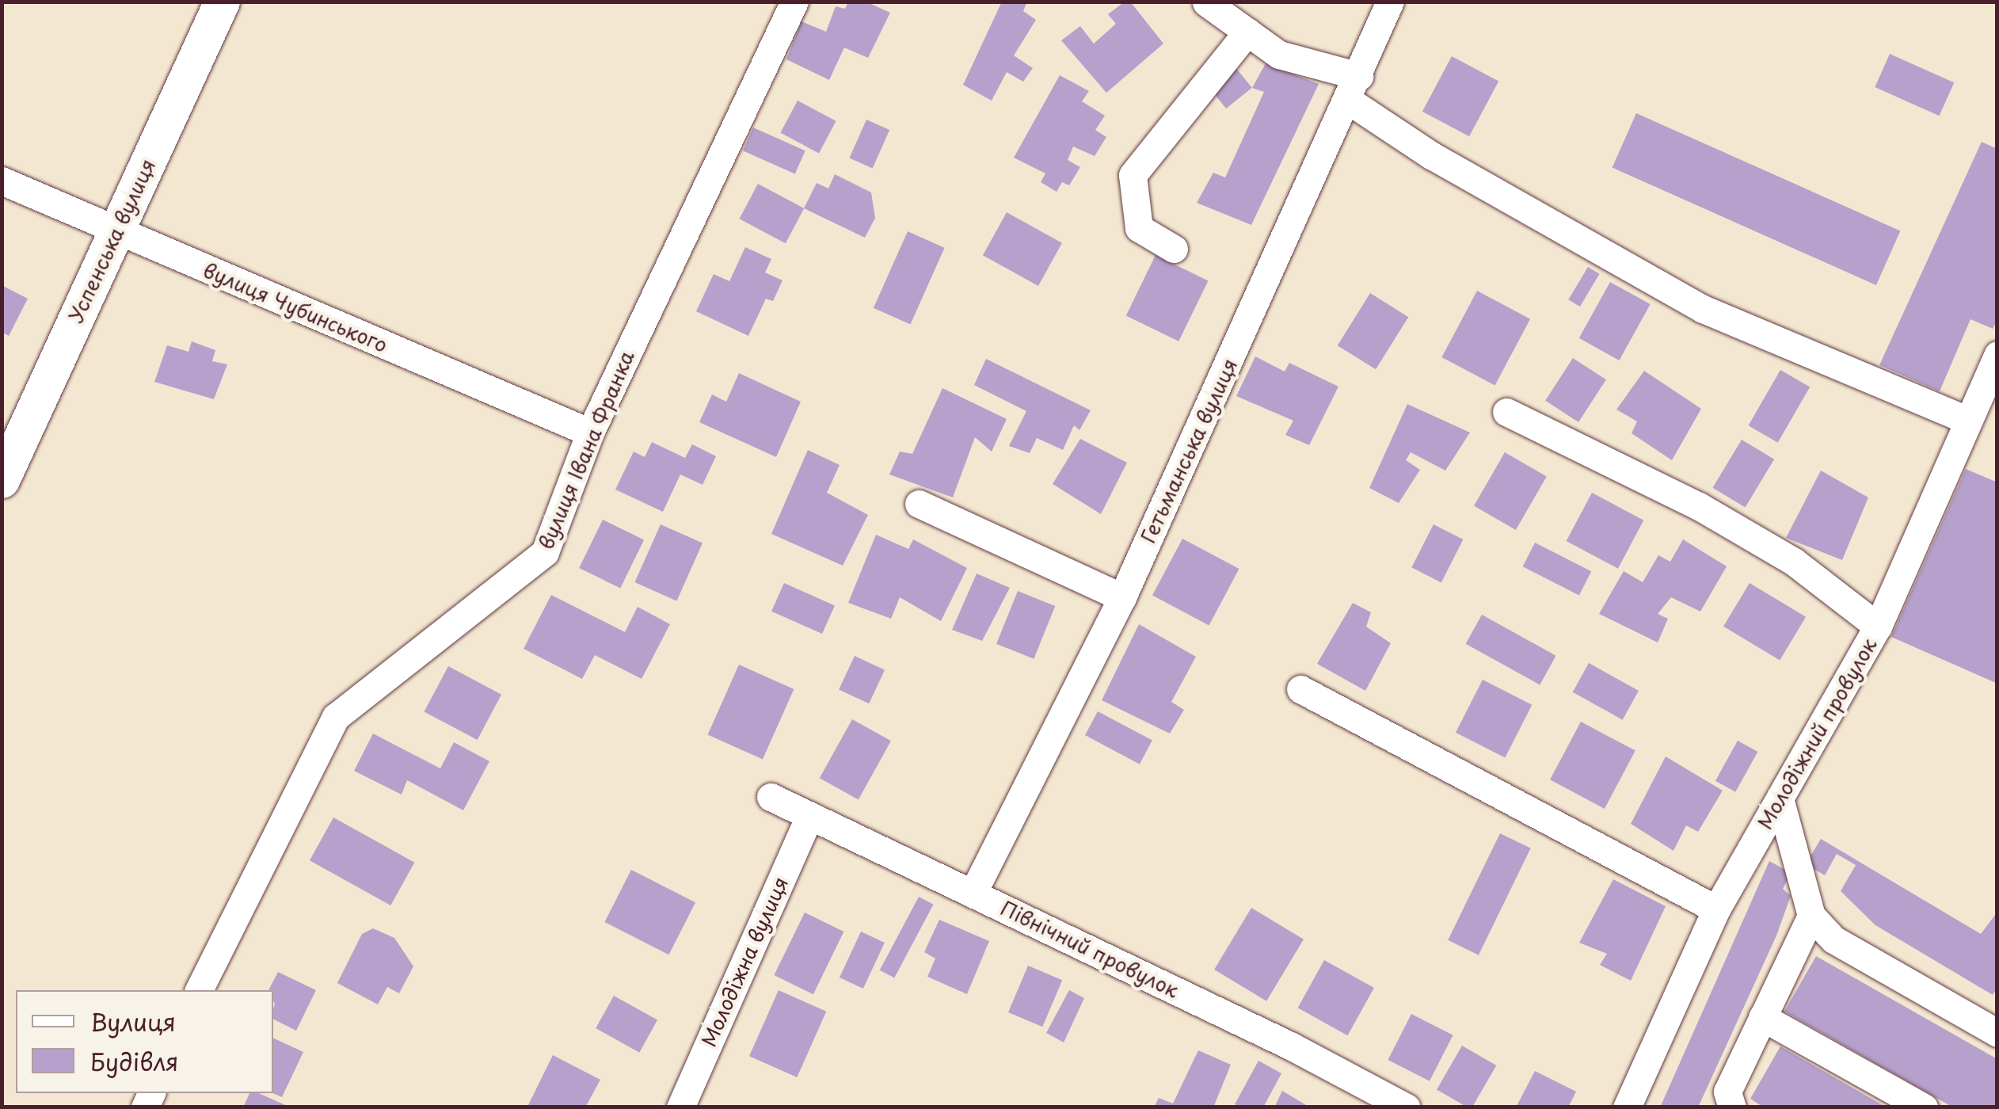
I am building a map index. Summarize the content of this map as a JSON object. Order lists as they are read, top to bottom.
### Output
{
  "streets": {
    "street": [
      "Успенська вулиця",
      "вулиця Чубинського",
      "вулиця Івана Франка",
      "Гетьманська вулиця",
      "Молодіжний провулок",
      "Північний провулок",
      "Молодіжна вулиця"
    ]
  },
  "crossings": [
    ["Успенська вулиця", "вулиця Чубинського"],
    ["вулиця Чубинського", "вулиця Івана Франка"],
    ["Гетьманська вулиця", "Північний провулок"],
    ["Північний провулок", "Молодіжна вулиця"]
  ],
  "legend": ["Вулиця", "Будівля"]
}
